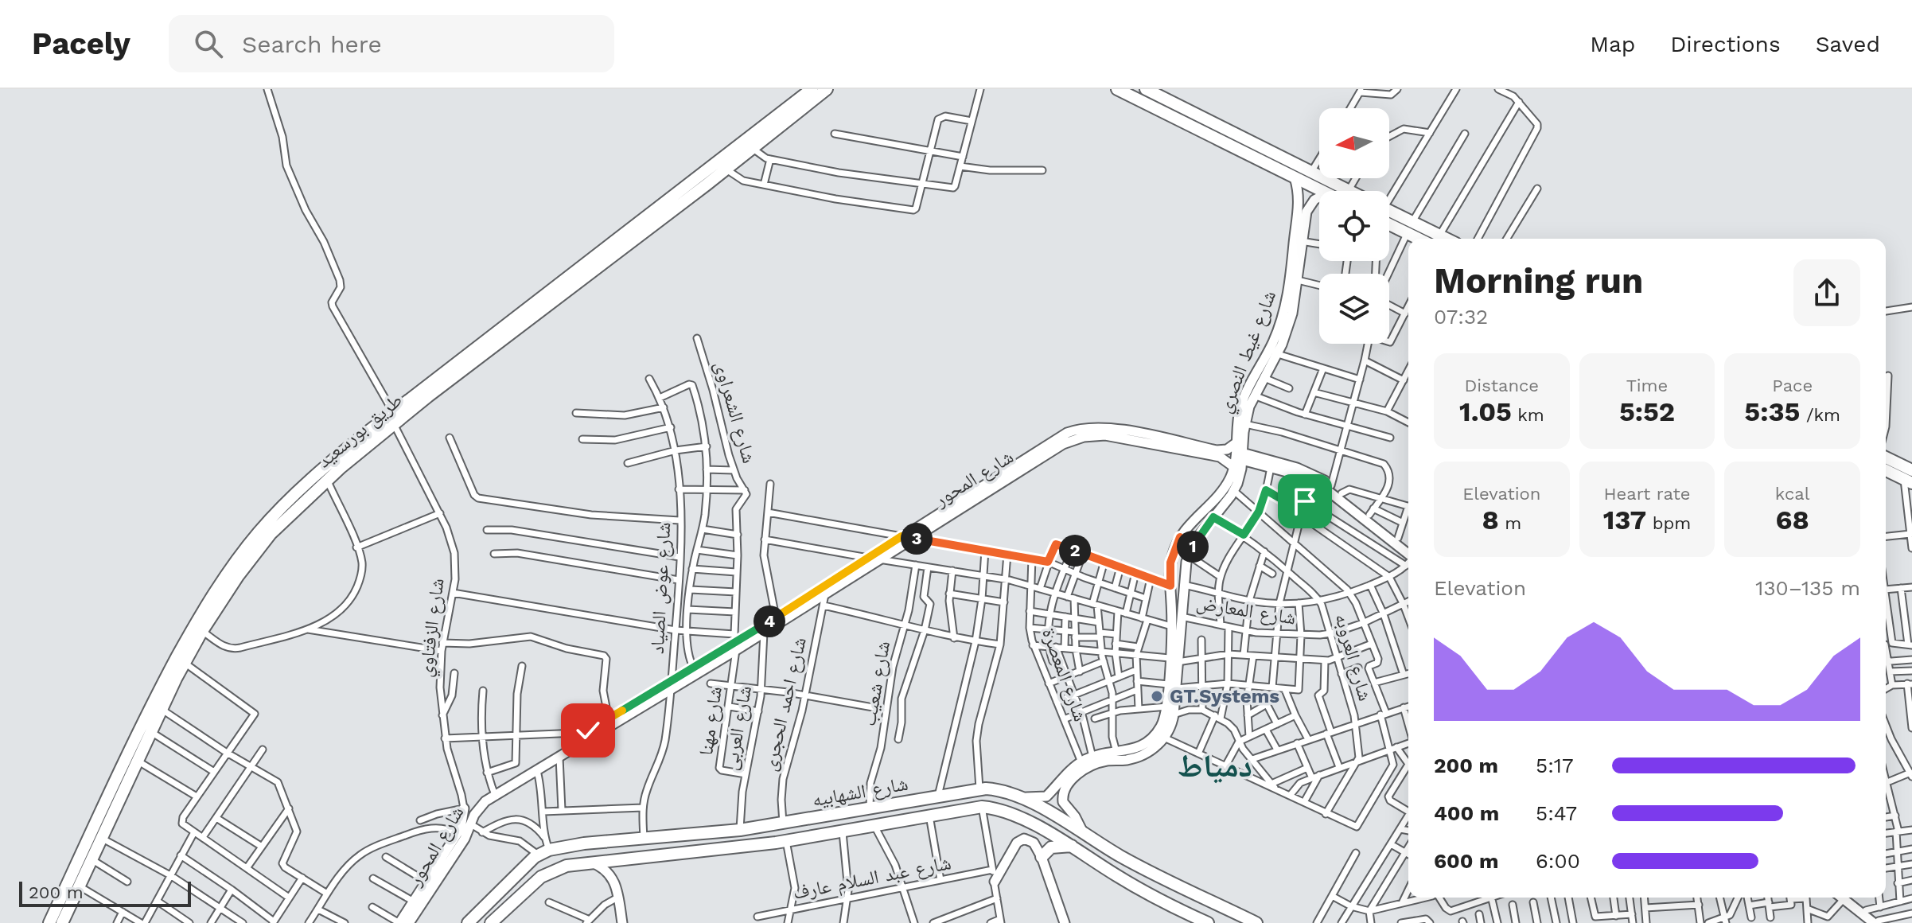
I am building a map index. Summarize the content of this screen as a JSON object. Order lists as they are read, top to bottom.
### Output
{
  "streets": {
    "highway": ["طريق بورسعيد", "شارع الشهابيه"],
    "main road": ["شارع غيط النصري", "شارع المحور"],
    "street": [
      "شارع الشعراوى",
      "شارع عوض الصياد",
      "شارع المعارض",
      "شارع الزفتاوي",
      "شارع العروبه",
      "شارع المعصرة",
      "شارع شعيب",
      "شارع احمد الحجرى",
      "شارع مهنا",
      "شارع العربى",
      "شارع عبد السلام عارف"
    ]
  },
  "crossings": [
    ["شارع غيط النصري", "شارع المحور"],
    ["شارع غيط النصري", "شارع المعارض"],
    ["شارع غيط النصري", "شارع العروبه"],
    ["شارع غيط النصري", "شارع المعصرة"],
    ["شارع الشعراوى", "شارع المحور"],
    ["شارع الشعراوى", "شارع مهنا"],
    ["طريق بورسعيد", "شارع الزفتاوي"],
    ["شارع المحور", "شارع عوض الصياد"],
    ["شارع المحور", "شارع الزفتاوي"],
    ["شارع المحور", "شارع احمد الحجرى"],
    ["شارع المحور", "شارع مهنا"],
    ["شارع المحور", "شارع العربى"],
    ["شارع عوض الصياد", "شارع الشهابيه"],
    ["شارع المعارض", "شارع العروبه"],
    ["شارع شعيب", "شارع الشهابيه"],
    ["شارع احمد الحجرى", "شارع الشهابيه"],
    ["شارع مهنا", "شارع العربى"],
    ["شارع العربى", "شارع الشهابيه"]
  ],
  "districts": ["دمياط"],
  "places": ["GT.Systems"],
  "scale_bar": "200 m",
  "north": "left",
  "page": {
    "header": "Pacely",
    "search": "Search here",
    "nav": ["Map", "Directions", "Saved"],
    "heading": ["Morning run", "07:32"],
    "stats": [
      ["Distance", "1.05 km"],
      ["Time", "5:52"],
      ["Pace", "5:35 /km"],
      ["Elevation", "8 m"],
      ["Heart rate", "137 bpm"],
      ["kcal", "68"]
    ],
    "pins": [
      "3",
      "1",
      "2",
      "4"
    ],
    "chart": ["Elevation", "130–135 m"],
    "list": [
      {
        "name": "200 m",
        "note": "5:17"
      },
      {
        "name": "400 m",
        "note": "5:47"
      },
      {
        "name": "600 m",
        "note": "6:00"
      }
    ],
    "scale": "200 m"
  }
}
